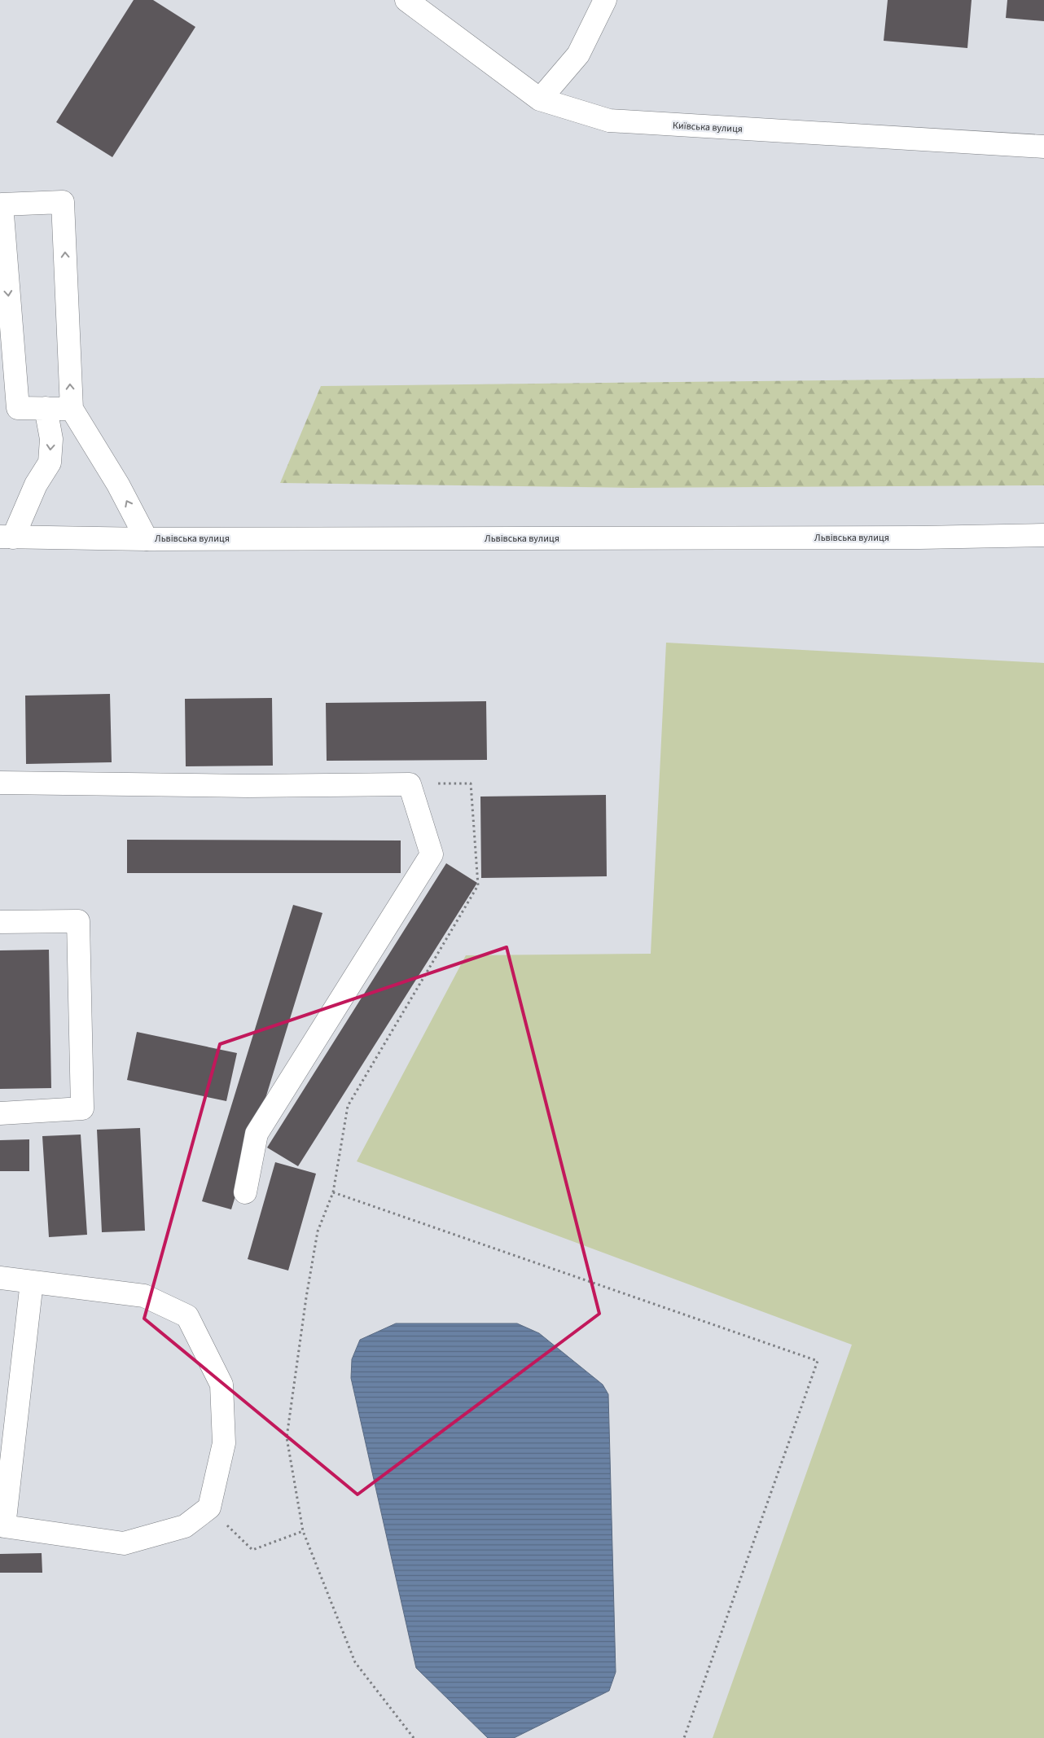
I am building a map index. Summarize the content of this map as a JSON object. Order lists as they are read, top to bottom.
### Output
{
  "streets": {
    "main road": ["Київська вулиця", "Львівська вулиця"]
  }
}
